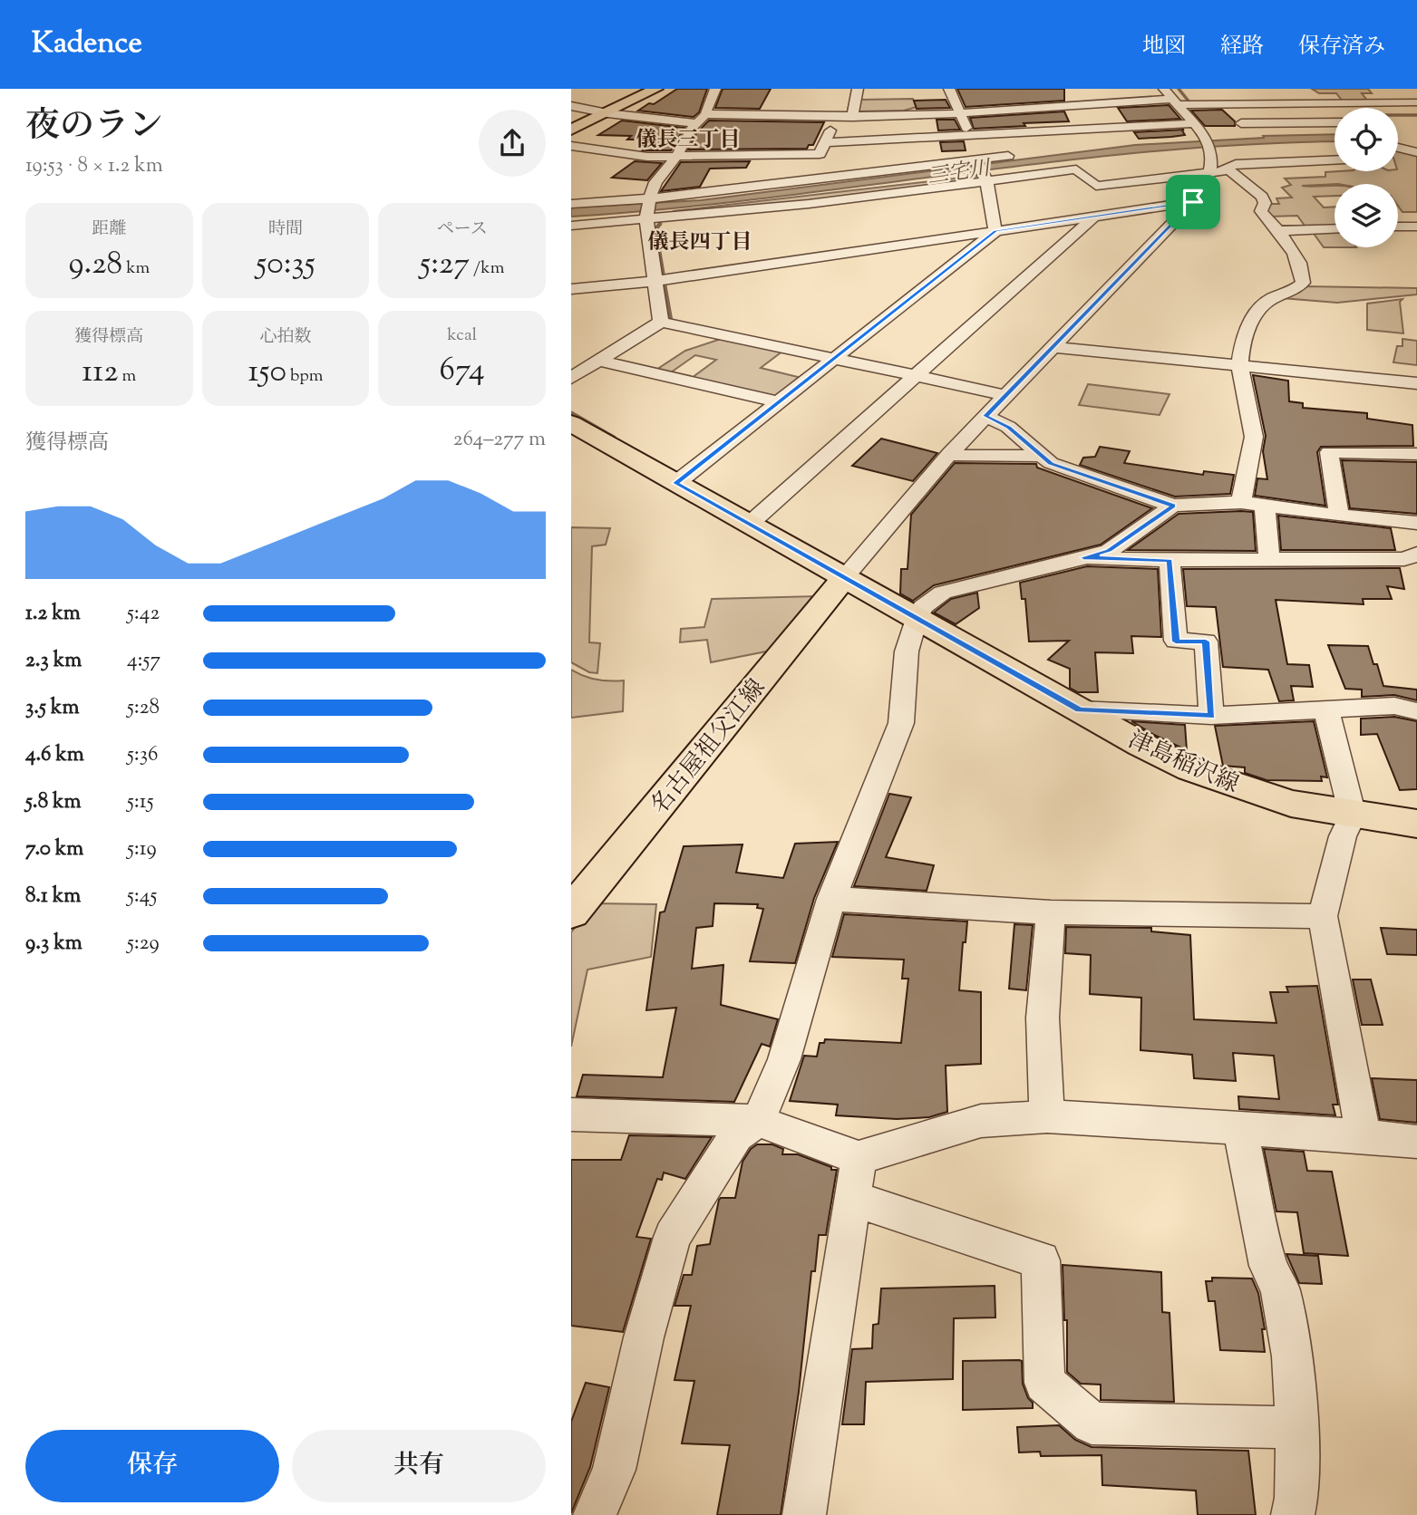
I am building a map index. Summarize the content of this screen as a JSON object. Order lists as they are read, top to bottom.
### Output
{
  "streets": {
    "main road": ["名古屋祖父江線", "津島稲沢線"]
  },
  "crossings": [
    ["名古屋祖父江線", "津島稲沢線"]
  ],
  "districts": ["儀長三丁目", "儀長四丁目"],
  "water": ["三宅川"],
  "page": {
    "header": "Kadence",
    "nav": ["地図", "経路", "保存済み"],
    "heading": ["夜のラン", "19:53 · 8 × 1.2 km"],
    "stats": [
      ["距離", "9.28 km"],
      ["時間", "50:35"],
      ["ペース", "5:27 /km"],
      ["獲得標高", "112 m"],
      ["心拍数", "150 bpm"],
      ["kcal", "674"]
    ],
    "chart": ["獲得標高", "264–277 m"],
    "list": [
      {
        "name": "1.2 km",
        "note": "5:42"
      },
      {
        "name": "2.3 km",
        "note": "4:57"
      },
      {
        "name": "3.5 km",
        "note": "5:28"
      },
      {
        "name": "4.6 km",
        "note": "5:36"
      },
      {
        "name": "5.8 km",
        "note": "5:15"
      },
      {
        "name": "7.0 km",
        "note": "5:19"
      },
      {
        "name": "8.1 km",
        "note": "5:45"
      },
      {
        "name": "9.3 km",
        "note": "5:29"
      }
    ],
    "buttons": ["保存", "共有"]
  }
}
